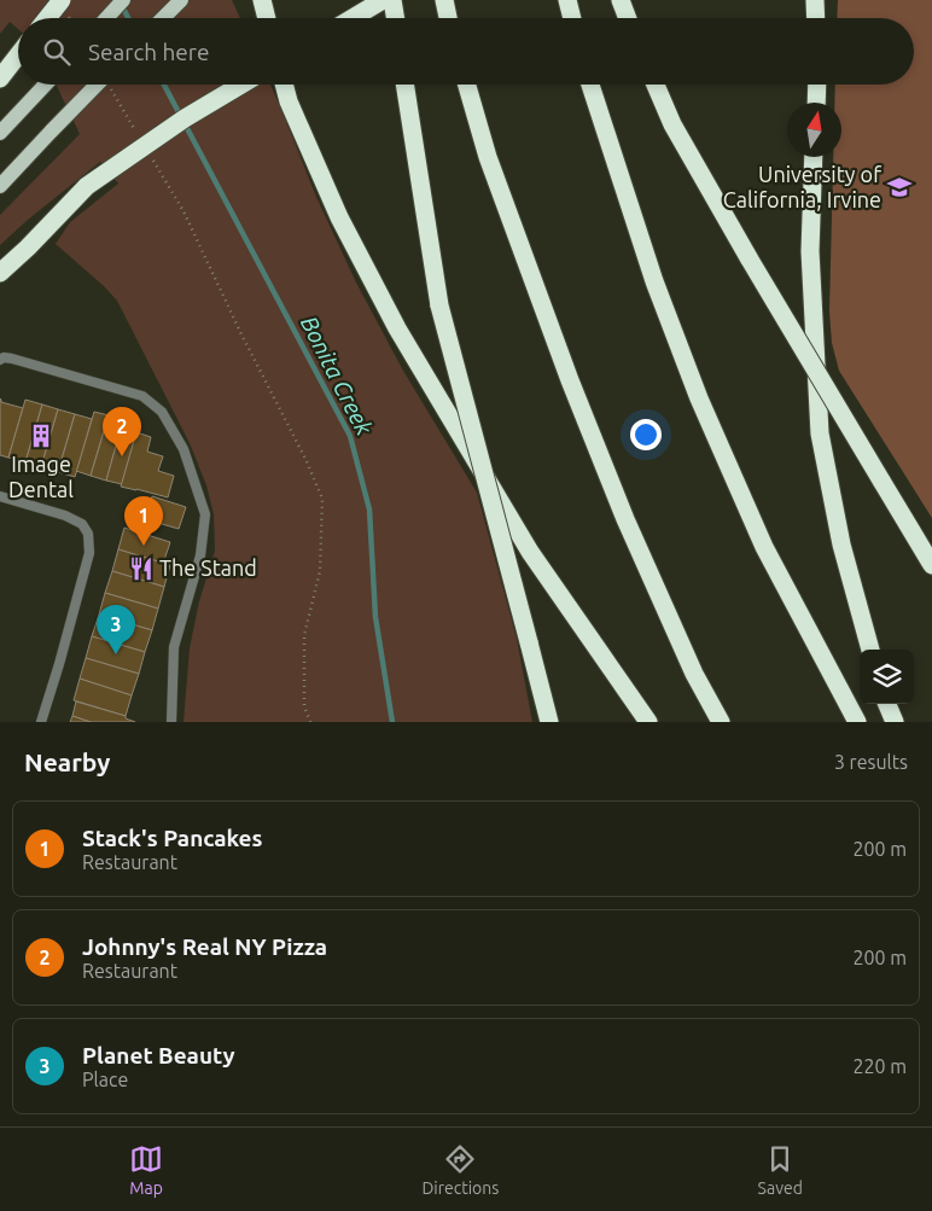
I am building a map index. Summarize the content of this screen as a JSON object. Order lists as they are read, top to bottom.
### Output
{
  "water": ["Bonita Creek"],
  "places": {
    "school or university": ["University of California, Irvine"],
    "building": ["Image Dental"],
    "restaurant": ["The Stand"]
  },
  "north": "top",
  "page": {
    "search": "Search here",
    "pins": ["2", "1", "3"],
    "heading": ["Nearby", "3 results"],
    "list": [
      {
        "mark": "1",
        "name": "Stack's Pancakes",
        "note": "Restaurant",
        "value": "200 m"
      },
      {
        "mark": "2",
        "name": "Johnny's Real NY Pizza",
        "note": "Restaurant",
        "value": "200 m"
      },
      {
        "mark": "3",
        "name": "Planet Beauty",
        "note": "Place",
        "value": "220 m"
      }
    ],
    "nav": ["Map", "Directions", "Saved"]
  }
}
